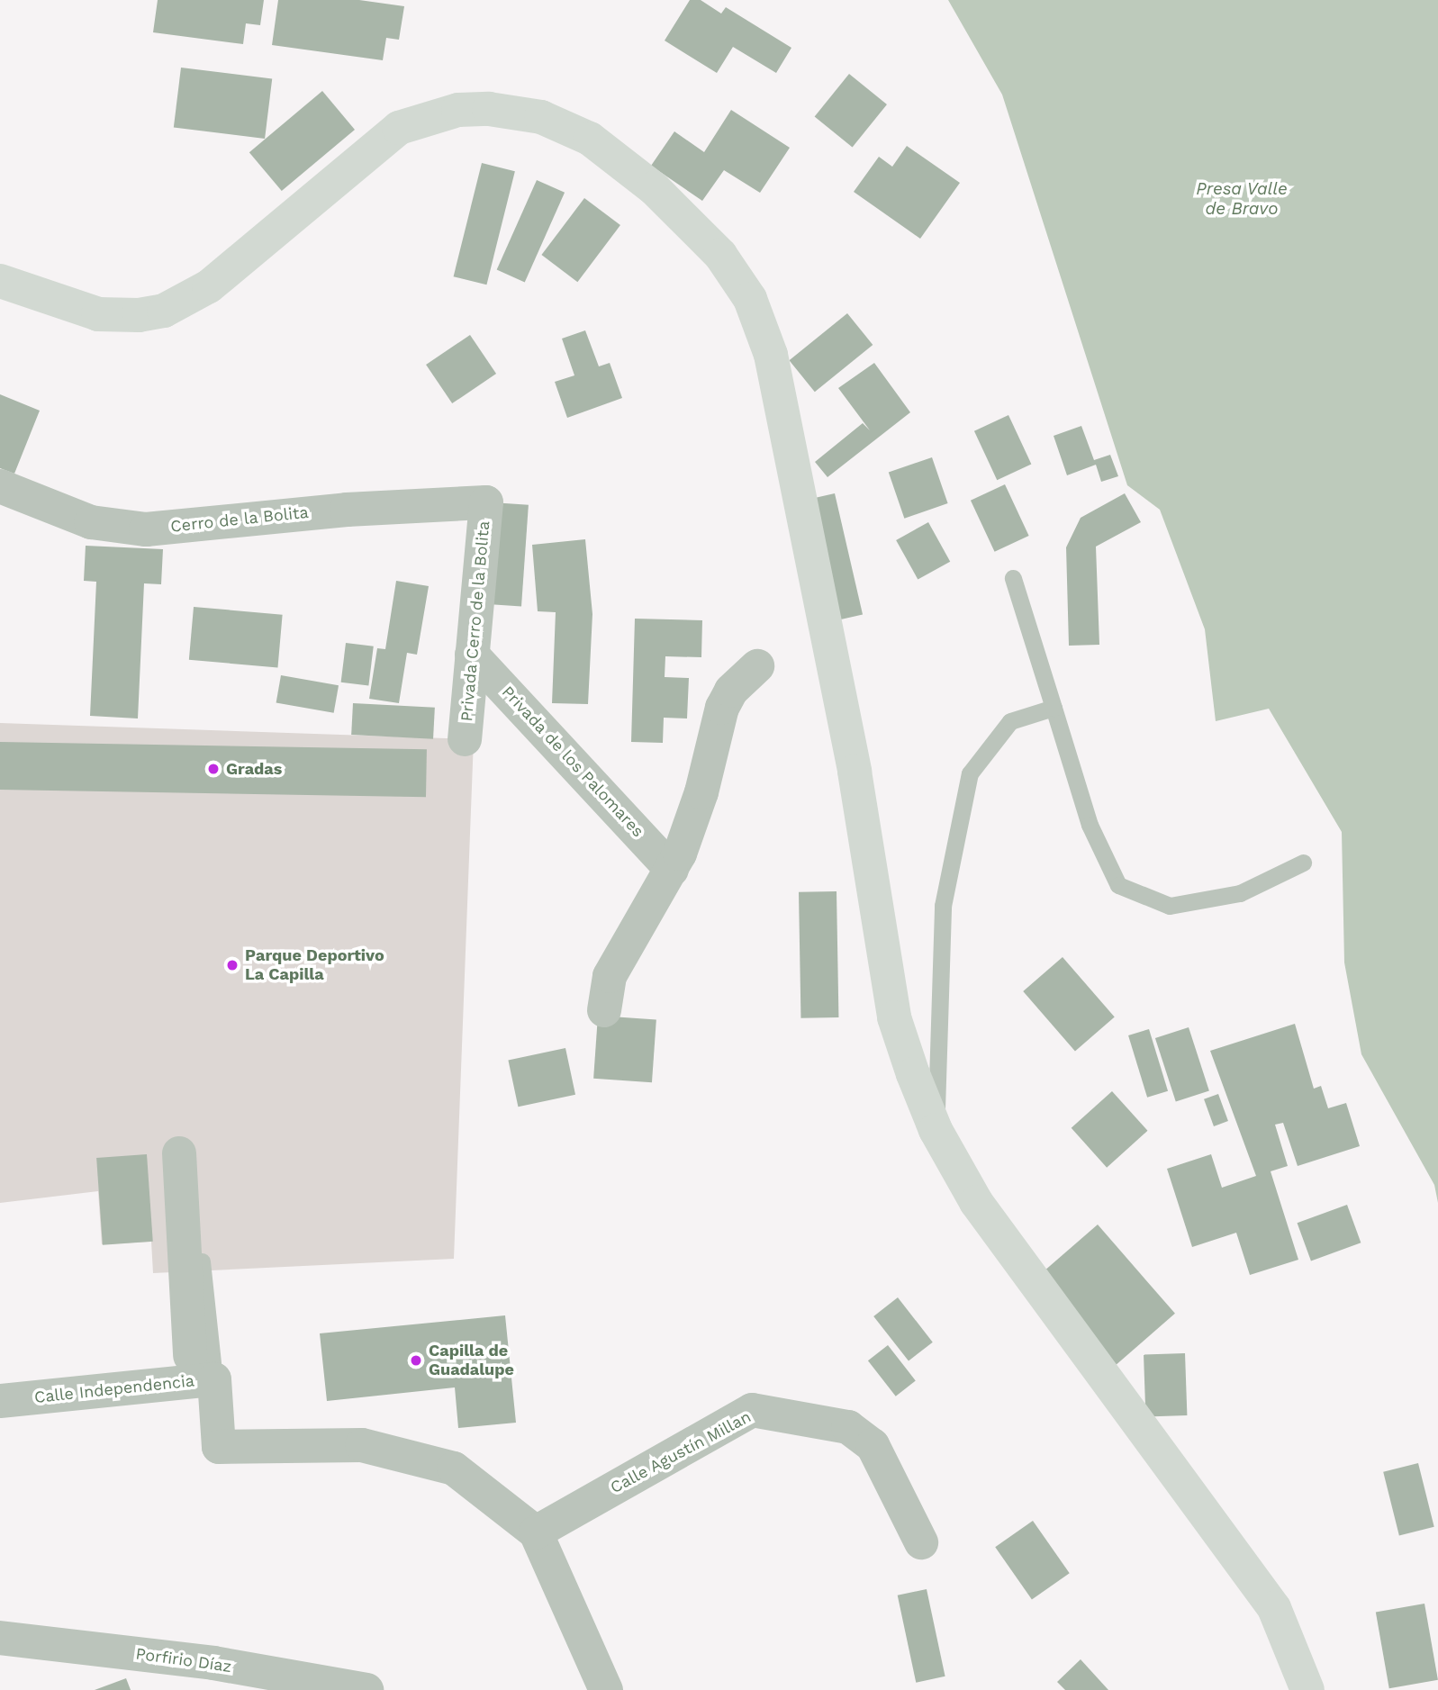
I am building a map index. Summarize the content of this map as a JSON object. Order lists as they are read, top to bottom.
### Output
{
  "streets": {
    "street": [
      "Cerro de la Bolita",
      "Privada Cerro de la Bolita",
      "Privada de los Palomares",
      "Calle Independencia",
      "Calle Agustín Millan",
      "Porfirio Díaz"
    ]
  },
  "crossings": [
    ["Cerro de la Bolita", "Privada Cerro de la Bolita"],
    ["Privada Cerro de la Bolita", "Privada de los Palomares"],
    ["Calle Independencia", "Calle Agustín Millan"]
  ],
  "water": ["Presa Valle de Bravo"],
  "places": ["Gradas", "Parque Deportivo La Capilla", "Capilla de Guadalupe"]
}
